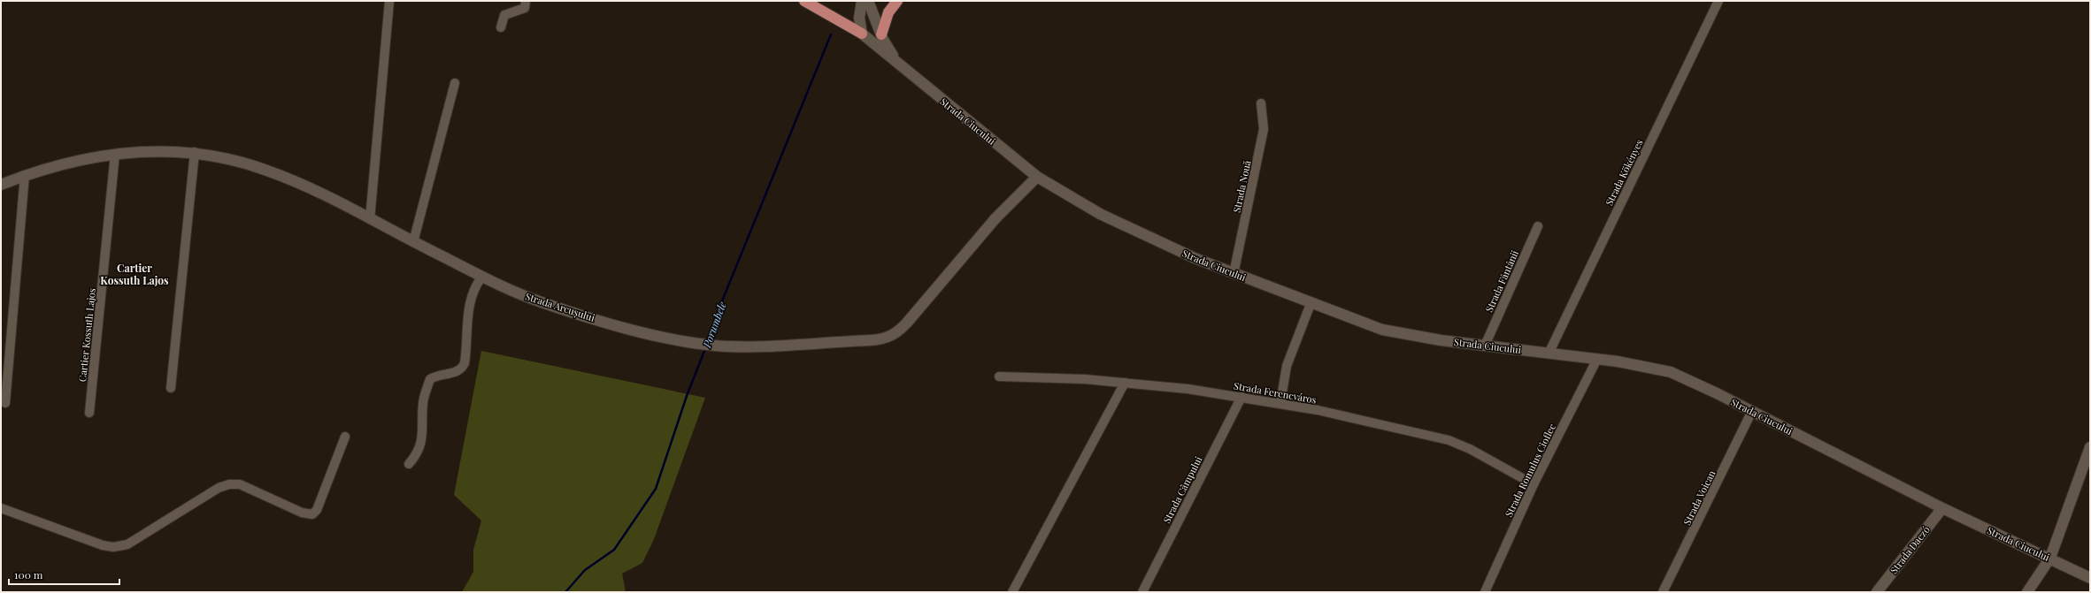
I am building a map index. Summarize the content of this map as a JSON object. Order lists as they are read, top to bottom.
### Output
{
  "streets": {
    "main road": ["Strada Ciucului", "Strada Arcușului", "Strada Daczó"],
    "street": [
      "Strada Kökényes",
      "Strada Nouă",
      "Strada Fântânii",
      "Cartier Kossuth Lajos",
      "Strada Ferencváros",
      "Strada Romulus Cioflec",
      "Strada Câmpului",
      "Strada Voican"
    ]
  },
  "crossings": [
    ["Strada Ciucului", "Strada Kökényes"],
    ["Strada Ciucului", "Strada Nouă"],
    ["Strada Ciucului", "Strada Fântânii"],
    ["Strada Ciucului", "Strada Arcușului"],
    ["Strada Ciucului", "Strada Romulus Cioflec"],
    ["Strada Ciucului", "Strada Voican"],
    ["Strada Ciucului", "Strada Daczó"],
    ["Strada Arcușului", "Cartier Kossuth Lajos"],
    ["Strada Ferencváros", "Strada Romulus Cioflec"],
    ["Strada Ferencváros", "Strada Câmpului"]
  ],
  "districts": ["Cartier Kossuth Lajos"],
  "water": ["Porumbele"],
  "scale_bar": "100 m"
}
